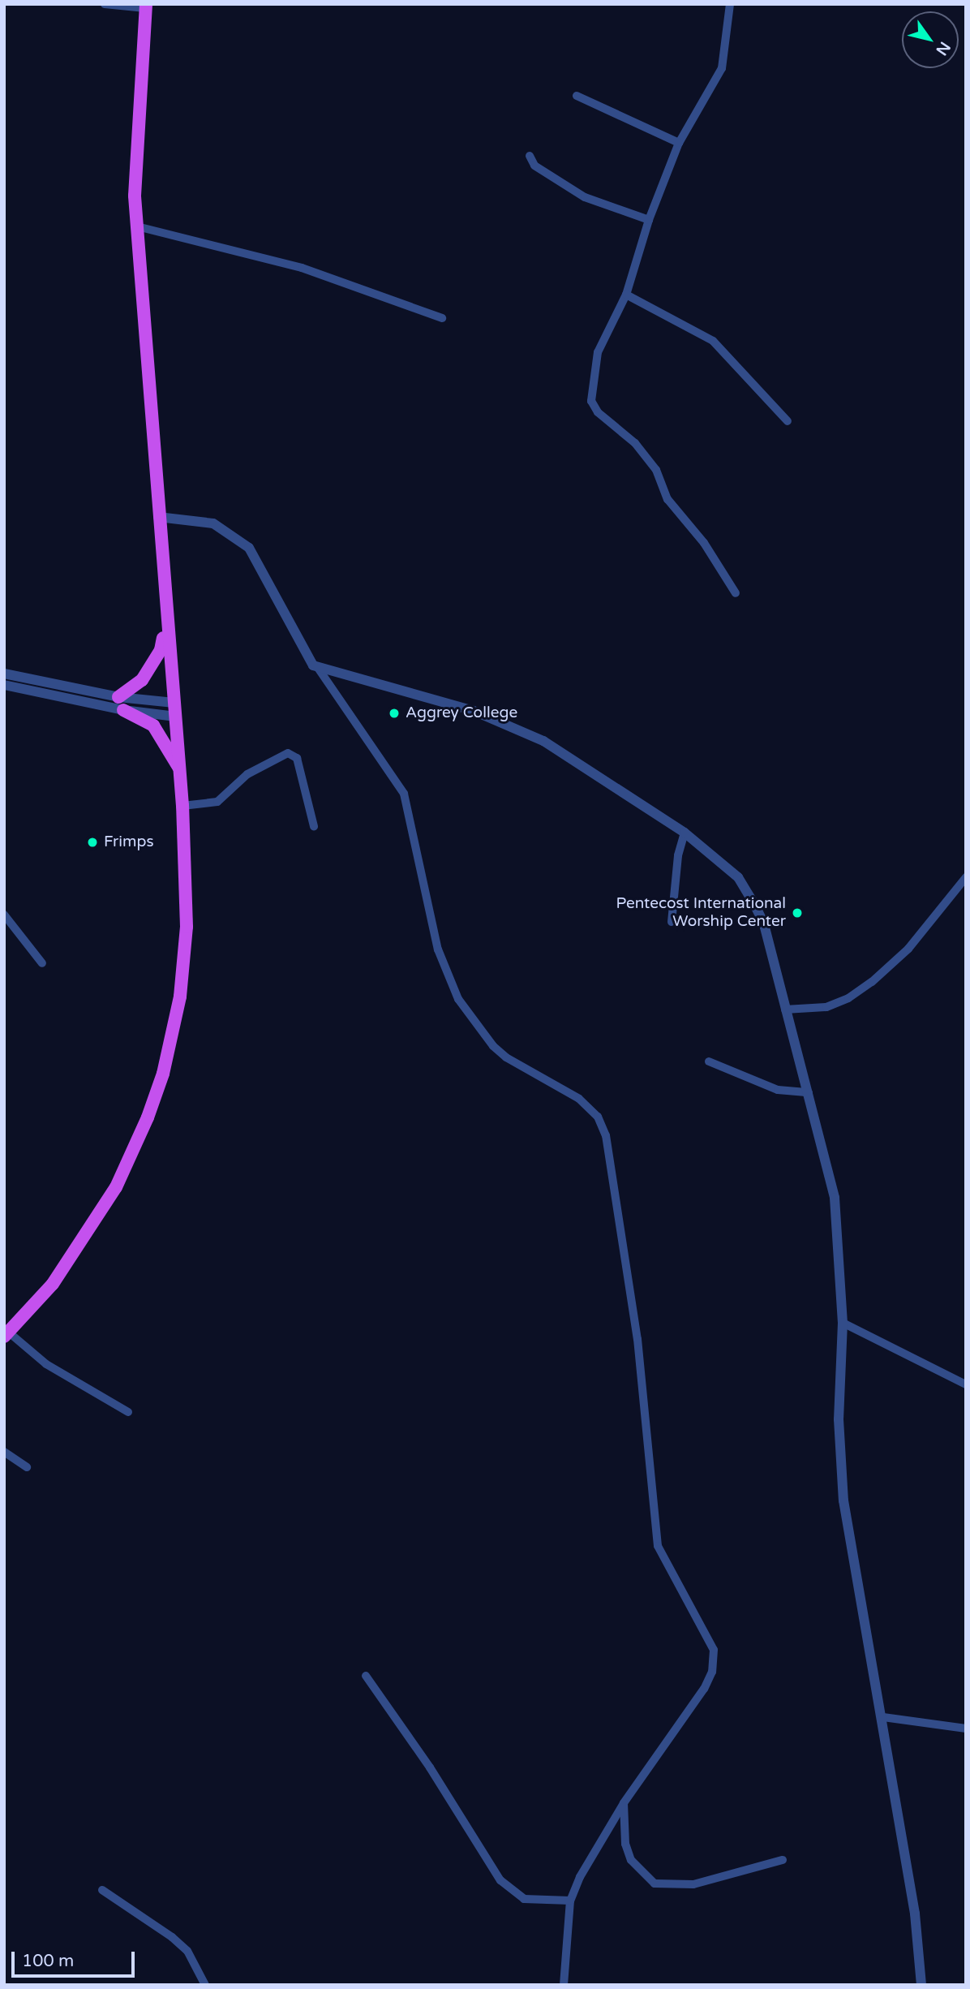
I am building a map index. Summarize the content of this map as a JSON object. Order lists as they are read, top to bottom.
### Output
{
  "places": ["Aggrey College", "Frimps", "Pentecost International Worship Center"],
  "scale_bar": "100 m",
  "north": "bottom right"
}
